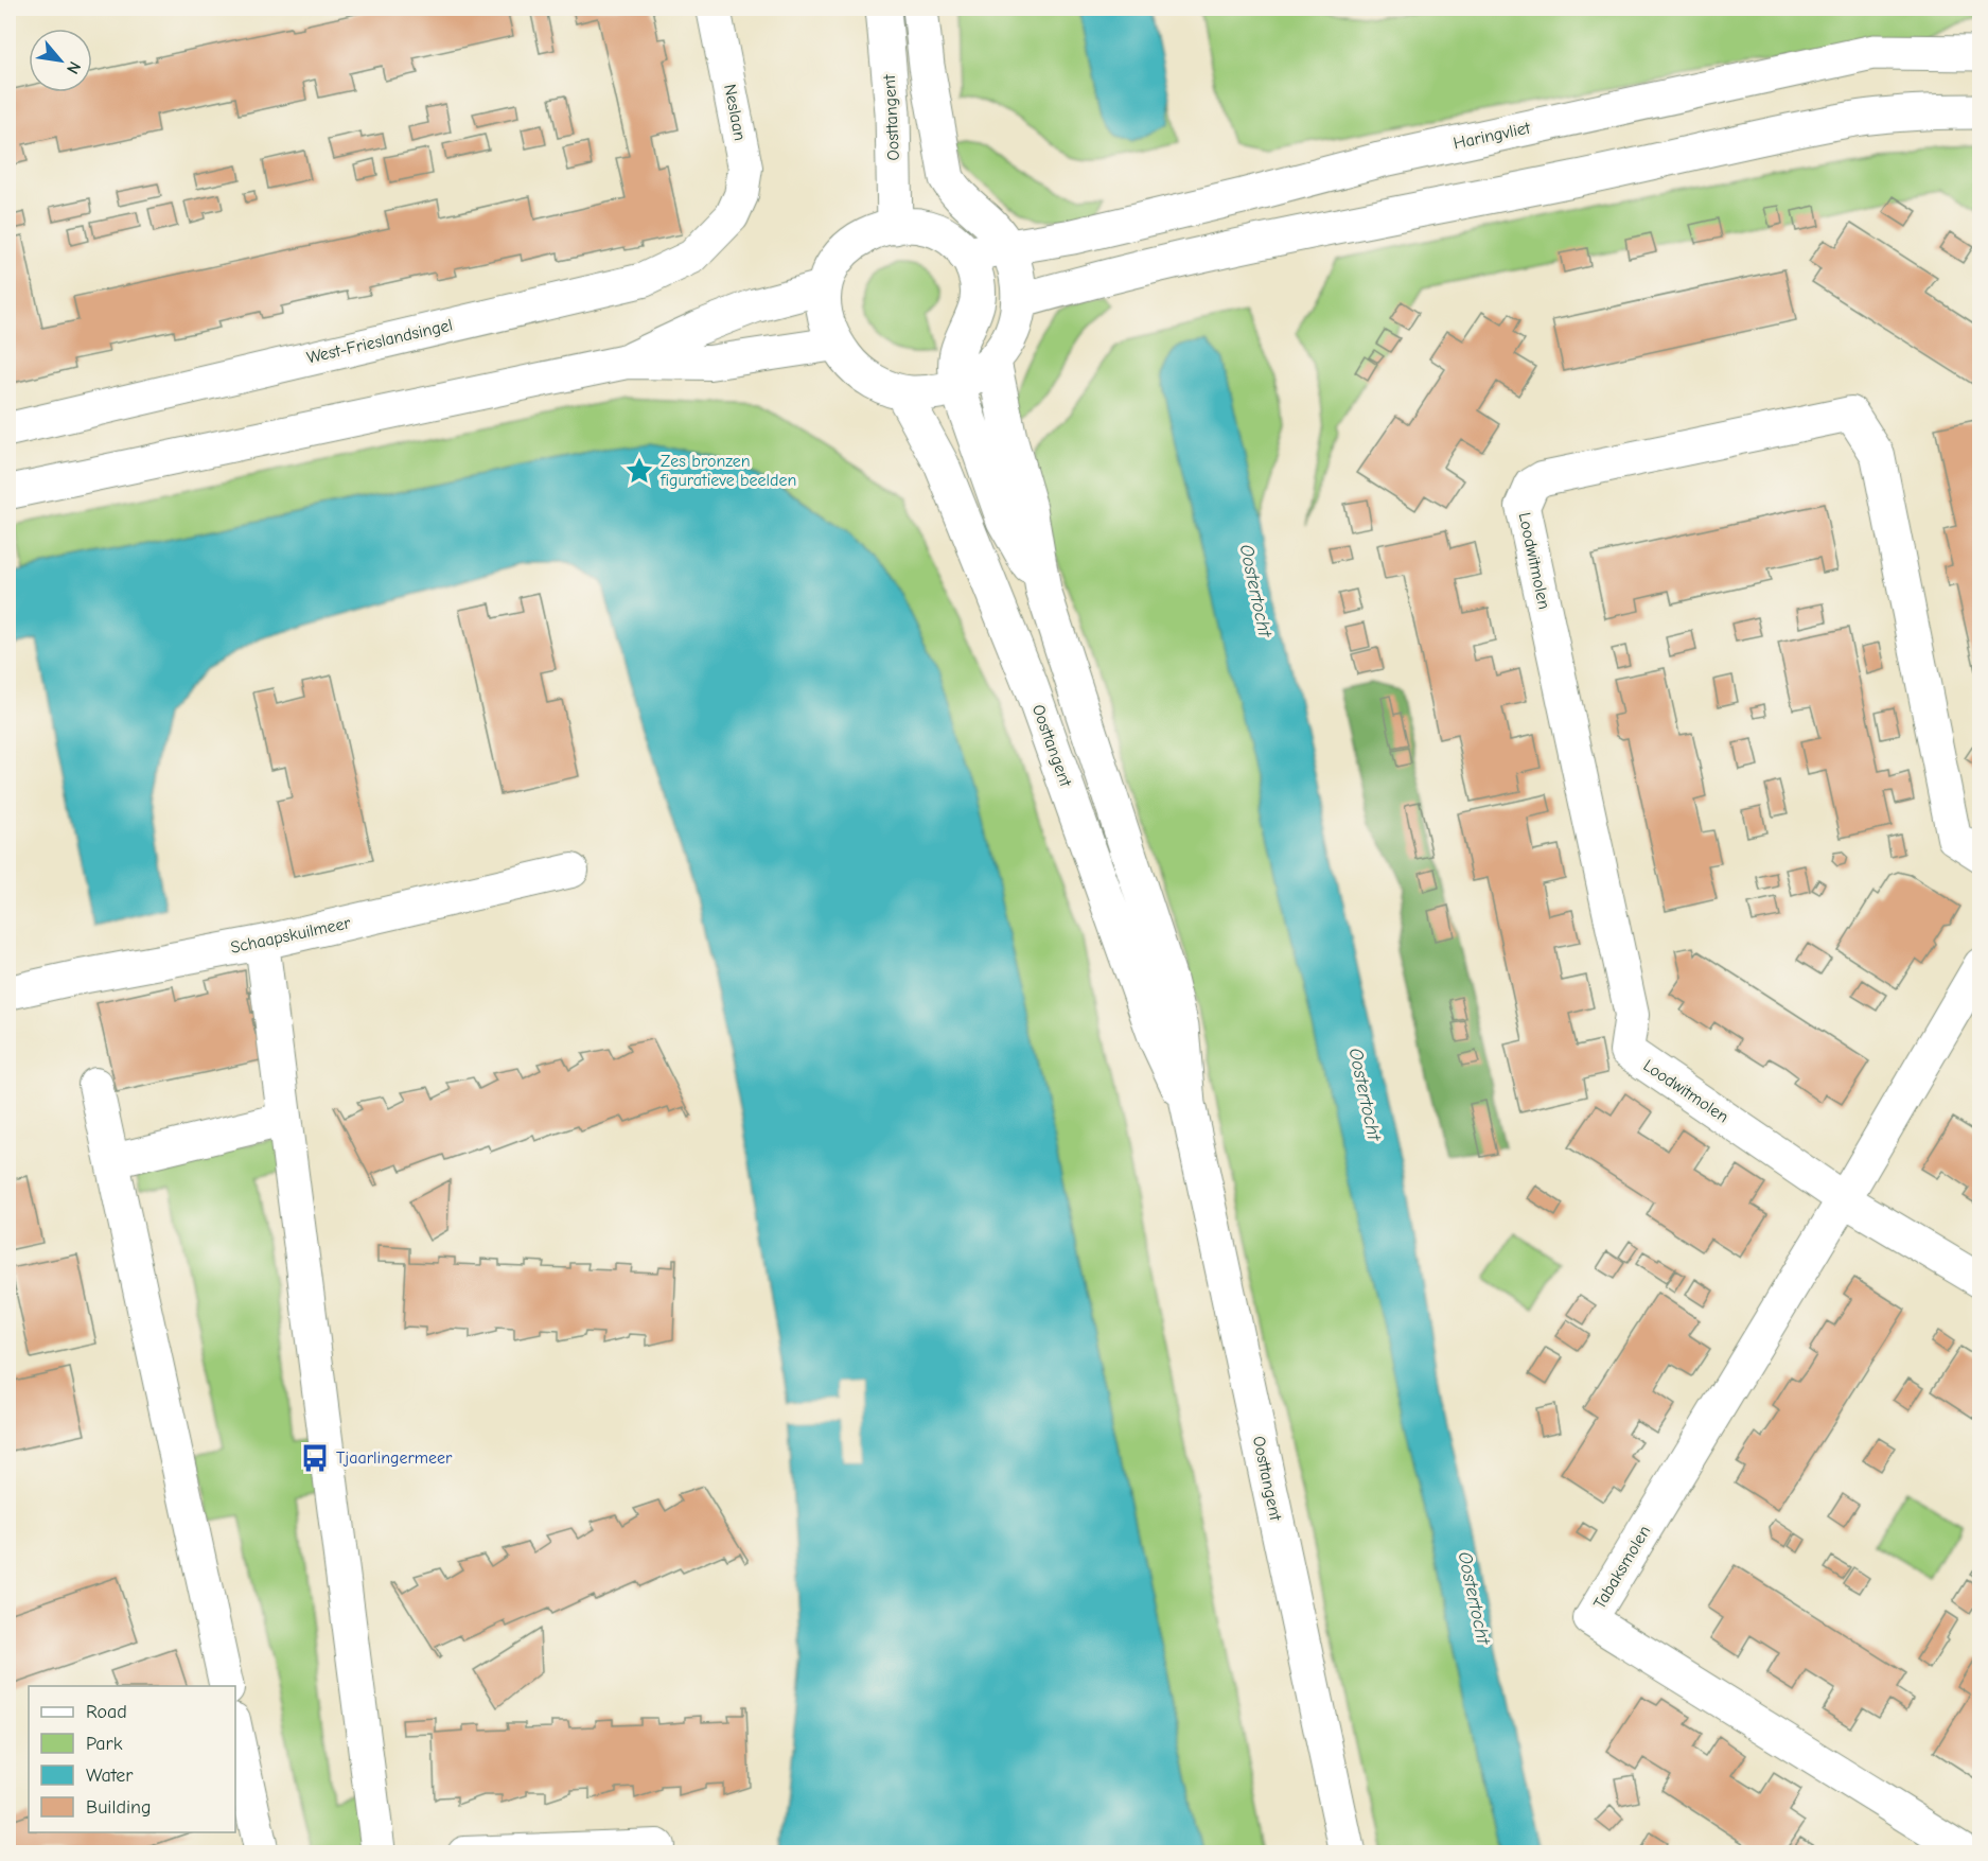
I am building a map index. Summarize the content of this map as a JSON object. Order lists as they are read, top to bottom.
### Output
{
  "streets": {
    "main road": ["Oosttangent", "Haringvliet"],
    "street": [
      "Neslaan",
      "West-Frieslandsingel",
      "Loodwitmolen",
      "Schaapskuilmeer",
      "Tabaksmolen"
    ]
  },
  "crossings": [
    ["Neslaan", "West-Frieslandsingel"],
    ["Oosttangent", "Haringvliet"],
    ["Loodwitmolen", "Tabaksmolen"]
  ],
  "water": ["Oostertocht"],
  "places": {
    "place": ["Zes bronzen figuratieve beelden"],
    "bus stop": ["Tjaarlingermeer"]
  },
  "legend": [
    "Road",
    "Park",
    "Water",
    "Building"
  ],
  "north": "bottom right"
}
